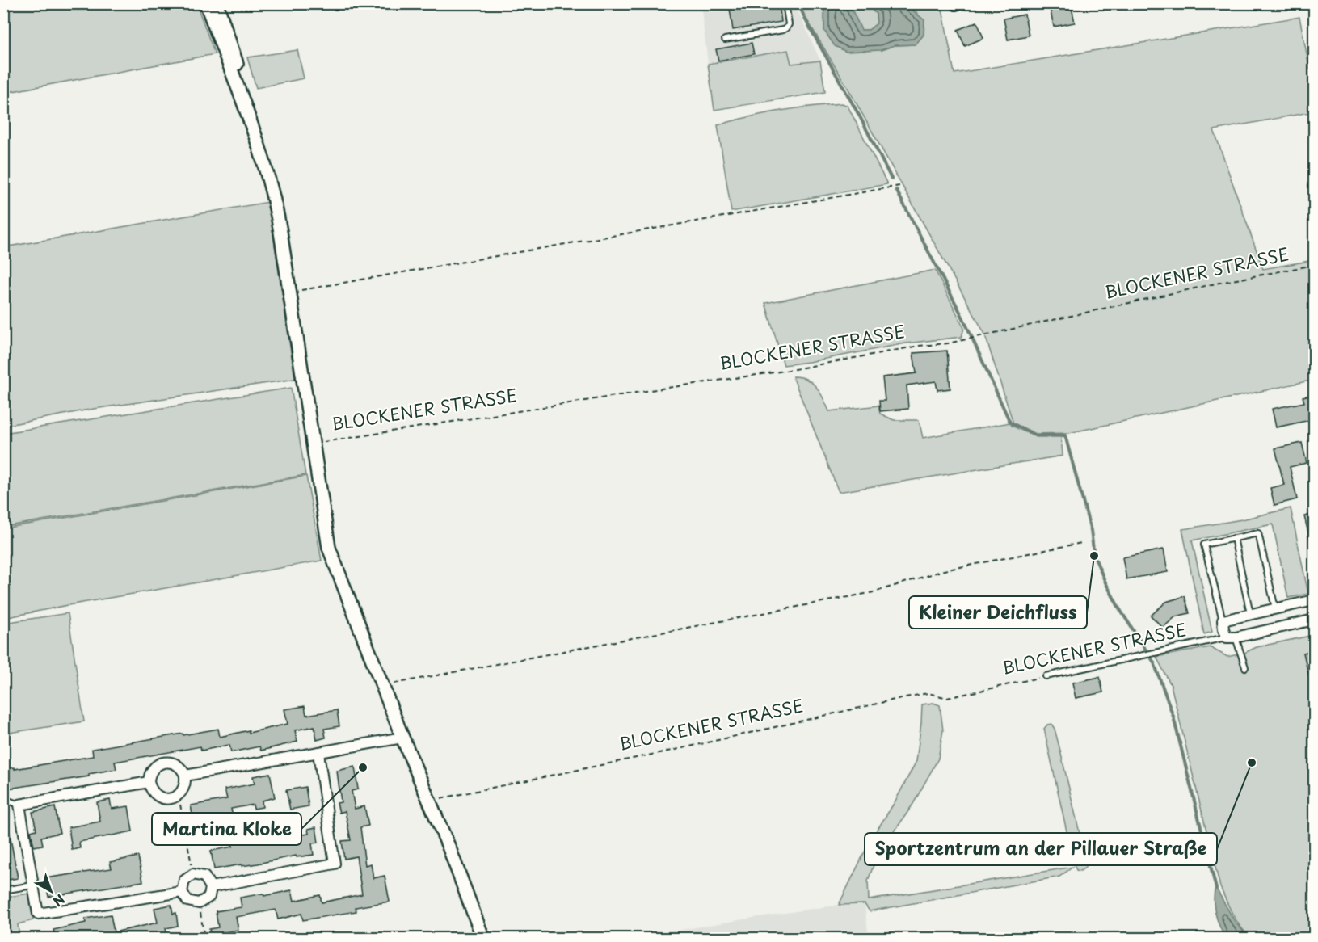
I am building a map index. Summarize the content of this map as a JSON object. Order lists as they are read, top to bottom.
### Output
{
  "streets": {
    "street": ["BLOCKENER STRASSE"]
  },
  "places": ["Kleiner Deichfluss", "Sportzentrum an der Pillauer Straße", "Martina Kloke"],
  "north": "bottom right"
}
